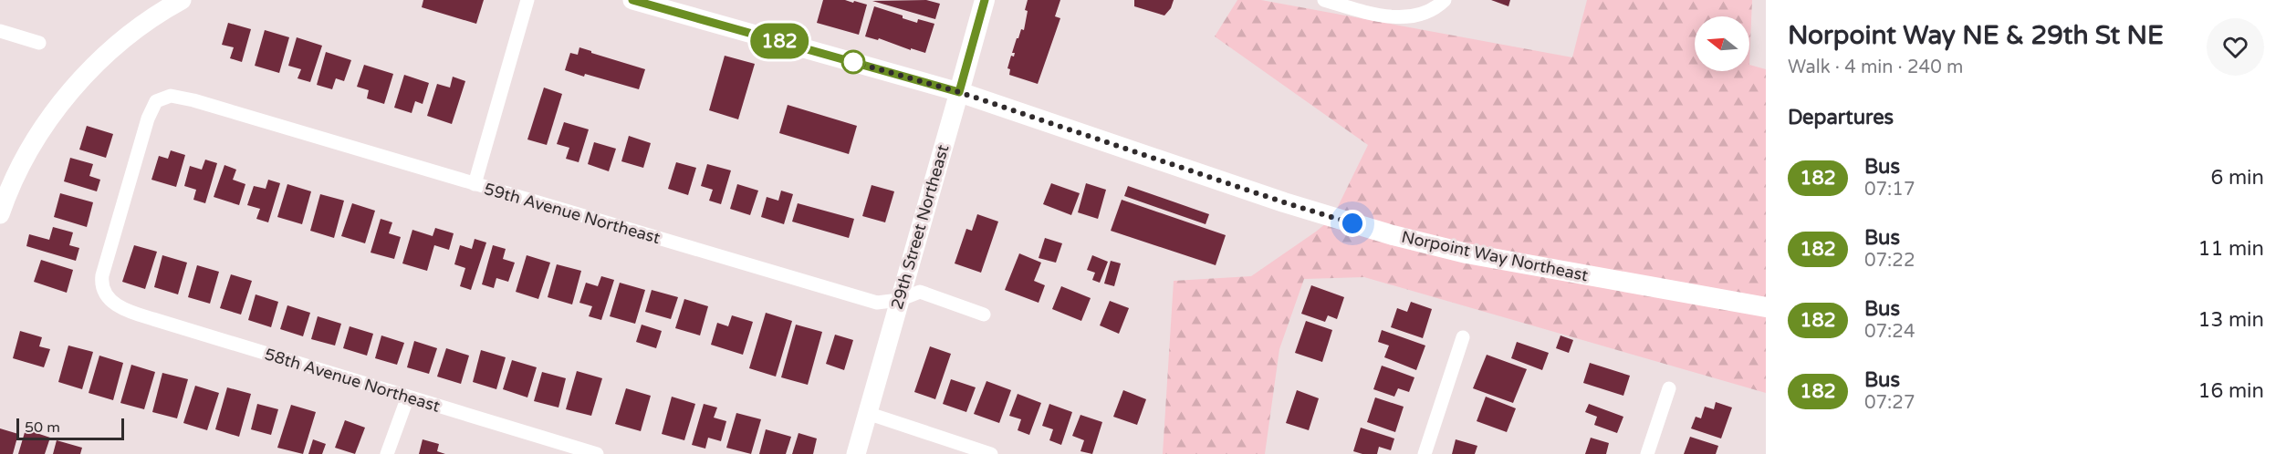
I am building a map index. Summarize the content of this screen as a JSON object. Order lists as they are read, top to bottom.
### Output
{
  "streets": {
    "main road": ["29th Street Northeast", "Norpoint Way Northeast"],
    "street": ["59th Avenue Northeast", "58th Avenue Northeast"]
  },
  "crossings": [
    ["59th Avenue Northeast", "29th Street Northeast"],
    ["59th Avenue Northeast", "58th Avenue Northeast"],
    ["29th Street Northeast", "Norpoint Way Northeast"]
  ],
  "lines": ["bus line 182"],
  "scale_bar": "50 m",
  "north": "left",
  "page": {
    "on_map": "182",
    "heading": [
      ["Norpoint Way NE & 29th St NE", "Walk · 4 min · 240 m"],
      "Departures"
    ],
    "list": [
      {
        "mark": "182",
        "name": "Bus",
        "note": "07:17",
        "value": "6 min"
      },
      {
        "mark": "182",
        "name": "Bus",
        "note": "07:22",
        "value": "11 min"
      },
      {
        "mark": "182",
        "name": "Bus",
        "note": "07:24",
        "value": "13 min"
      },
      {
        "mark": "182",
        "name": "Bus",
        "note": "07:27",
        "value": "16 min"
      }
    ],
    "scale": "50 m"
  }
}
